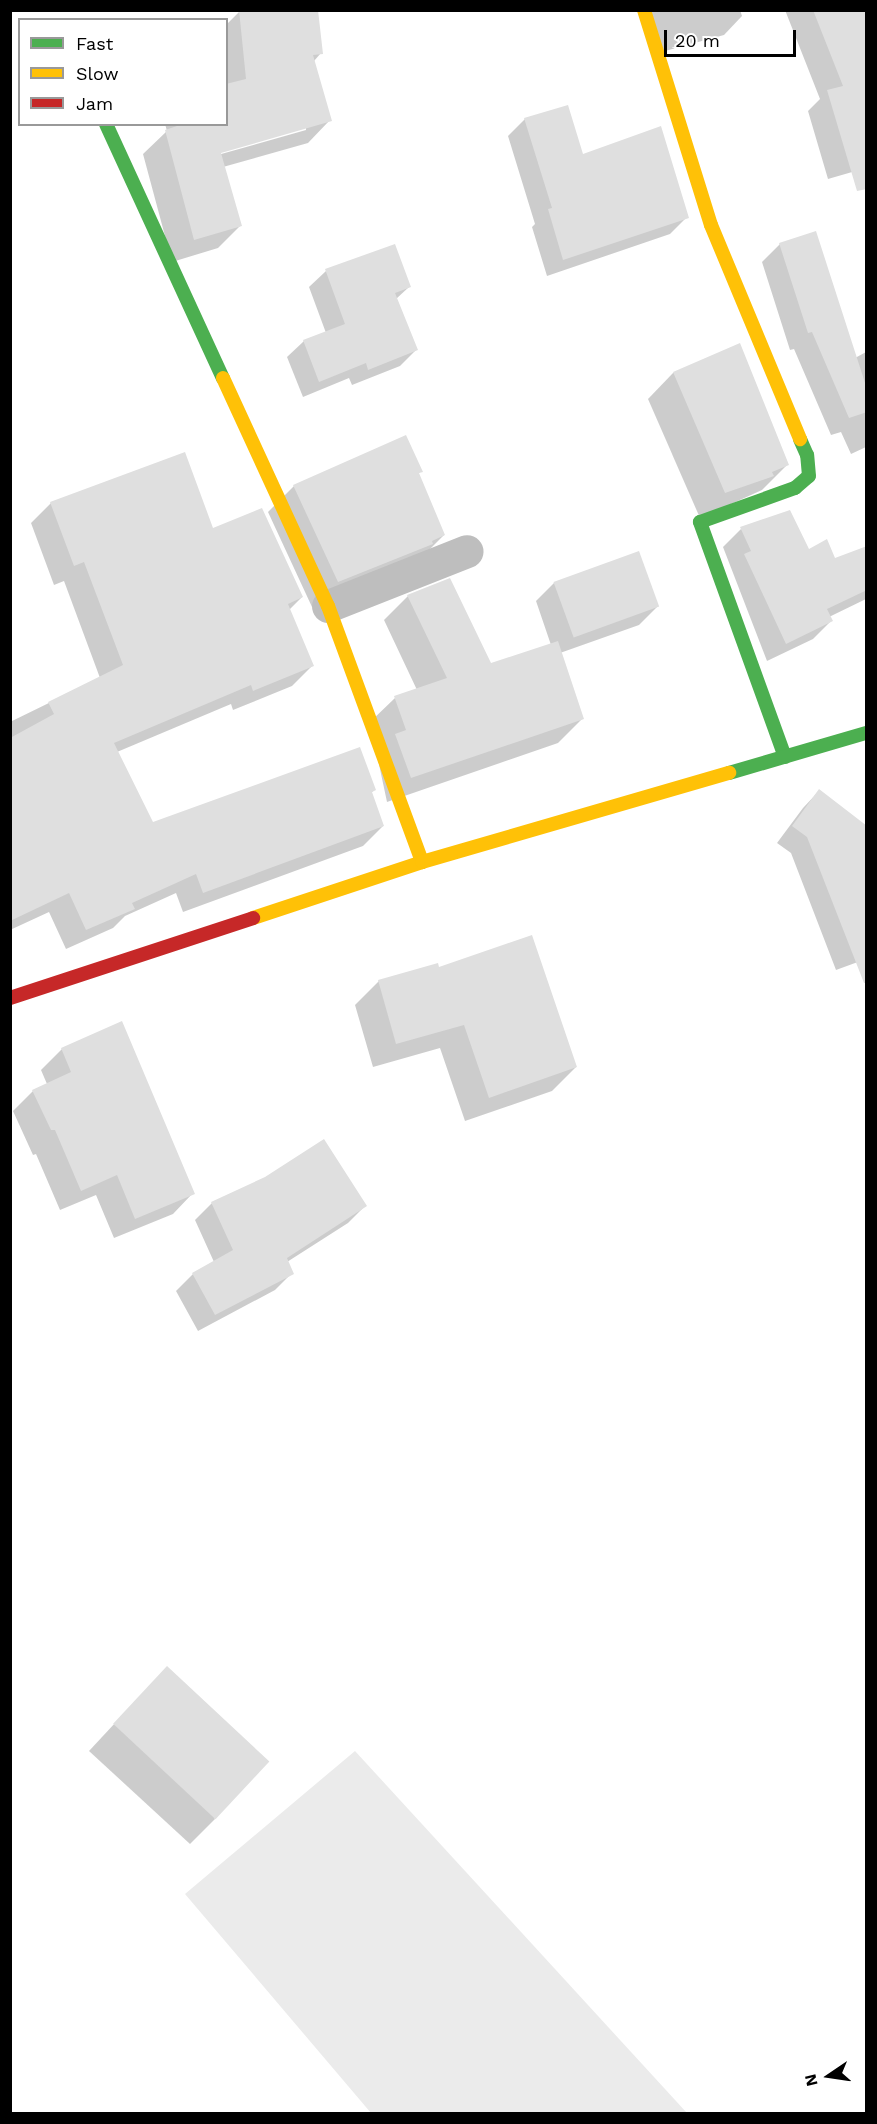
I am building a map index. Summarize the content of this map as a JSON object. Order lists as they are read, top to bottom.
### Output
{
  "legend": ["Fast", "Slow", "Jam"],
  "scale_bar": "20 m",
  "north": "left"
}
